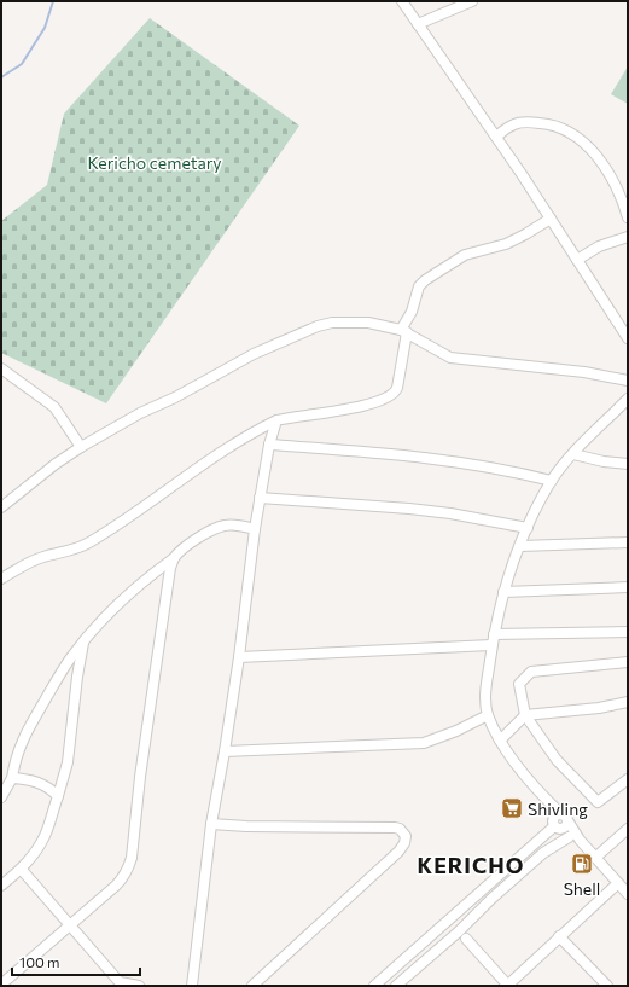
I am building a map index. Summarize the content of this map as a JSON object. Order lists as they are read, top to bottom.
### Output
{
  "districts": ["KERICHO"],
  "parks": ["Kericho cemetary"],
  "places": {
    "supermarket": ["Shivling"],
    "fuel station": ["Shell"]
  },
  "scale_bar": "100 m"
}
